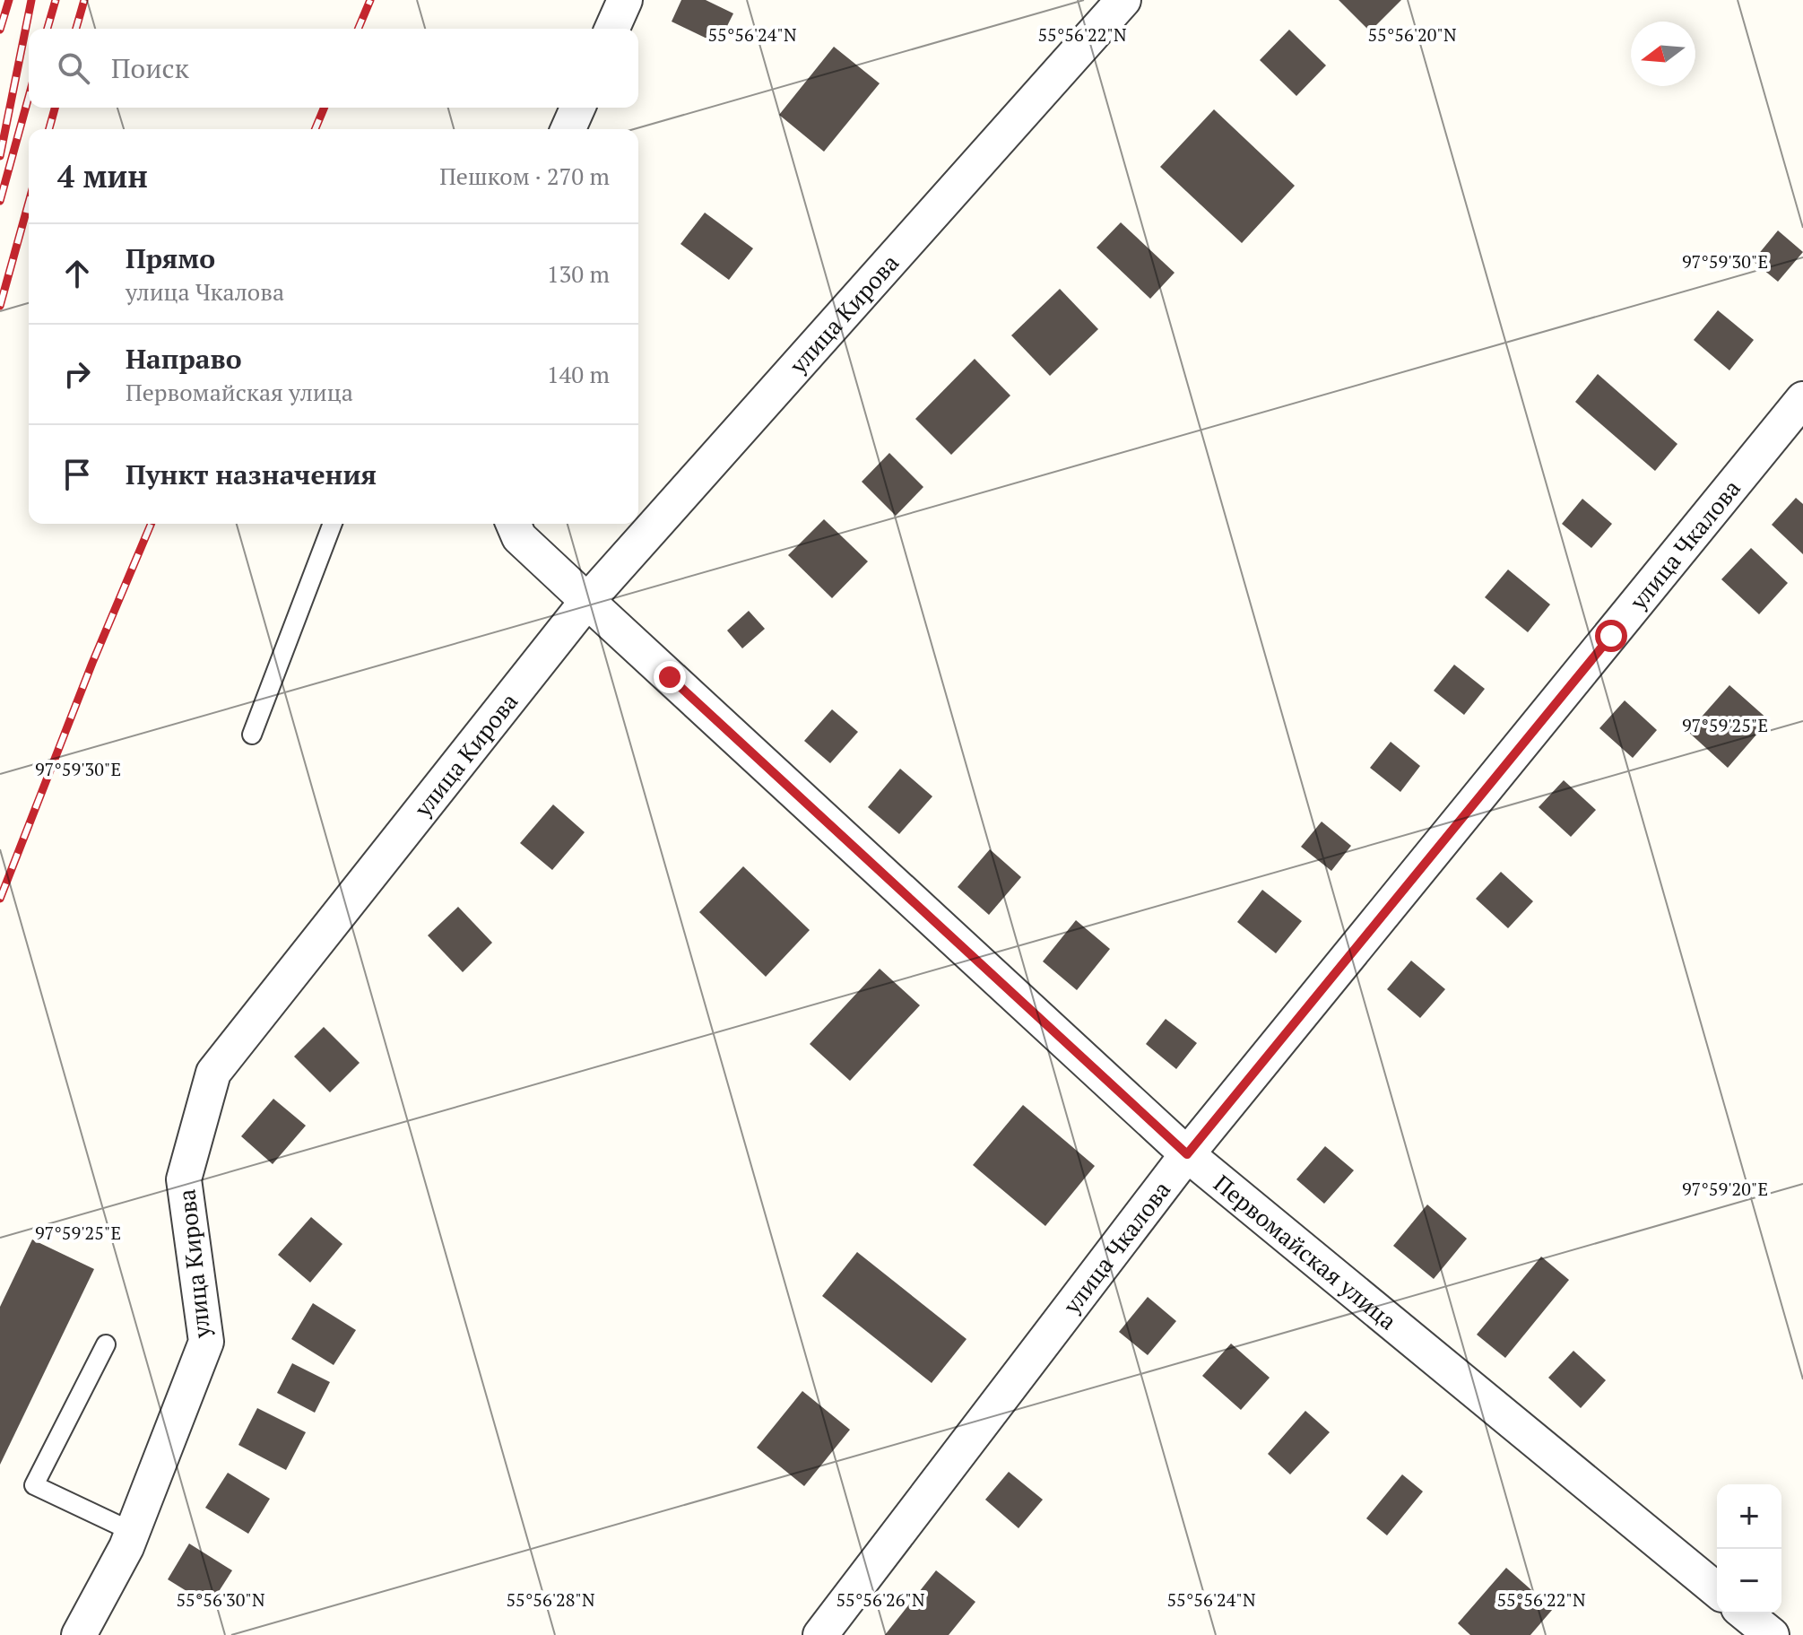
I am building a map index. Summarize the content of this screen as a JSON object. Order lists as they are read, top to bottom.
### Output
{
  "streets": {
    "street": ["улица Кирова", "улица Чкалова", "Первомайская улица"]
  },
  "crossings": [
    ["улица Кирова", "Первомайская улица"],
    ["улица Чкалова", "Первомайская улица"]
  ],
  "north": "left",
  "page": {
    "search": "Поиск",
    "heading": ["4 мин", "Пешком · 270 m"],
    "list": [
      ["Прямо", "улица Чкалова", "130 m"],
      ["Направо", "Первомайская улица", "140 m"],
      "Пункт назначения"
    ],
    "map_buttons": ["+", "−"]
  },
  "coordinates": [
    "55°56'24\"N",
    "55°56'22\"N",
    "55°56'20\"N",
    "97°59'30\"E",
    "97°59'25\"E",
    "97°59'20\"E",
    "55°56'30\"N",
    "55°56'28\"N",
    "55°56'26\"N"
  ]
}
